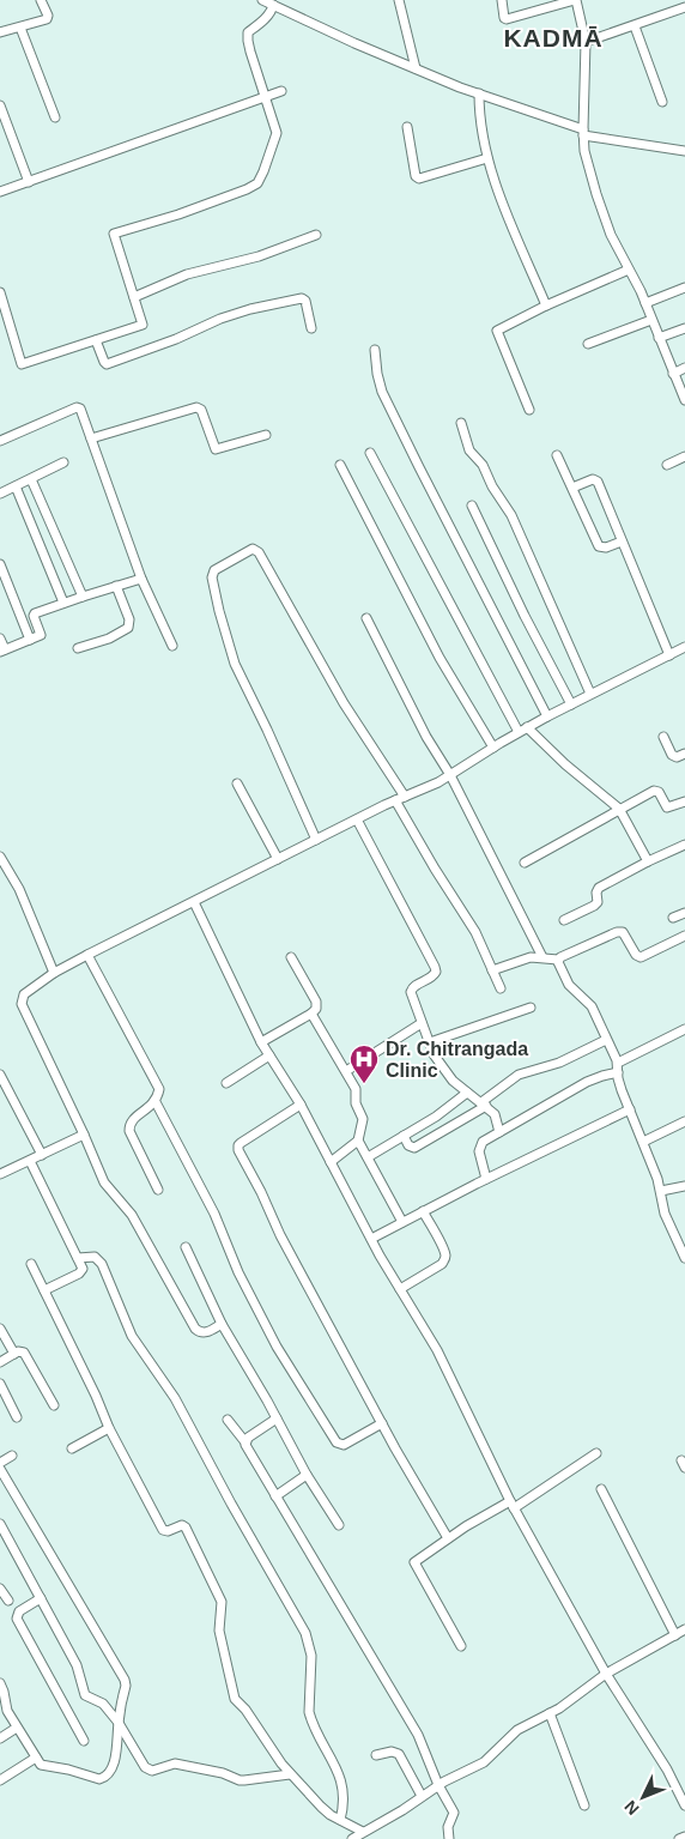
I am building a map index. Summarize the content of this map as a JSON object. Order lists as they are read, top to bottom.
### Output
{
  "districts": ["KADMĀ"],
  "places": {
    "hospital": ["Dr. Chitrangada Clinic"]
  },
  "north": "bottom left"
}
